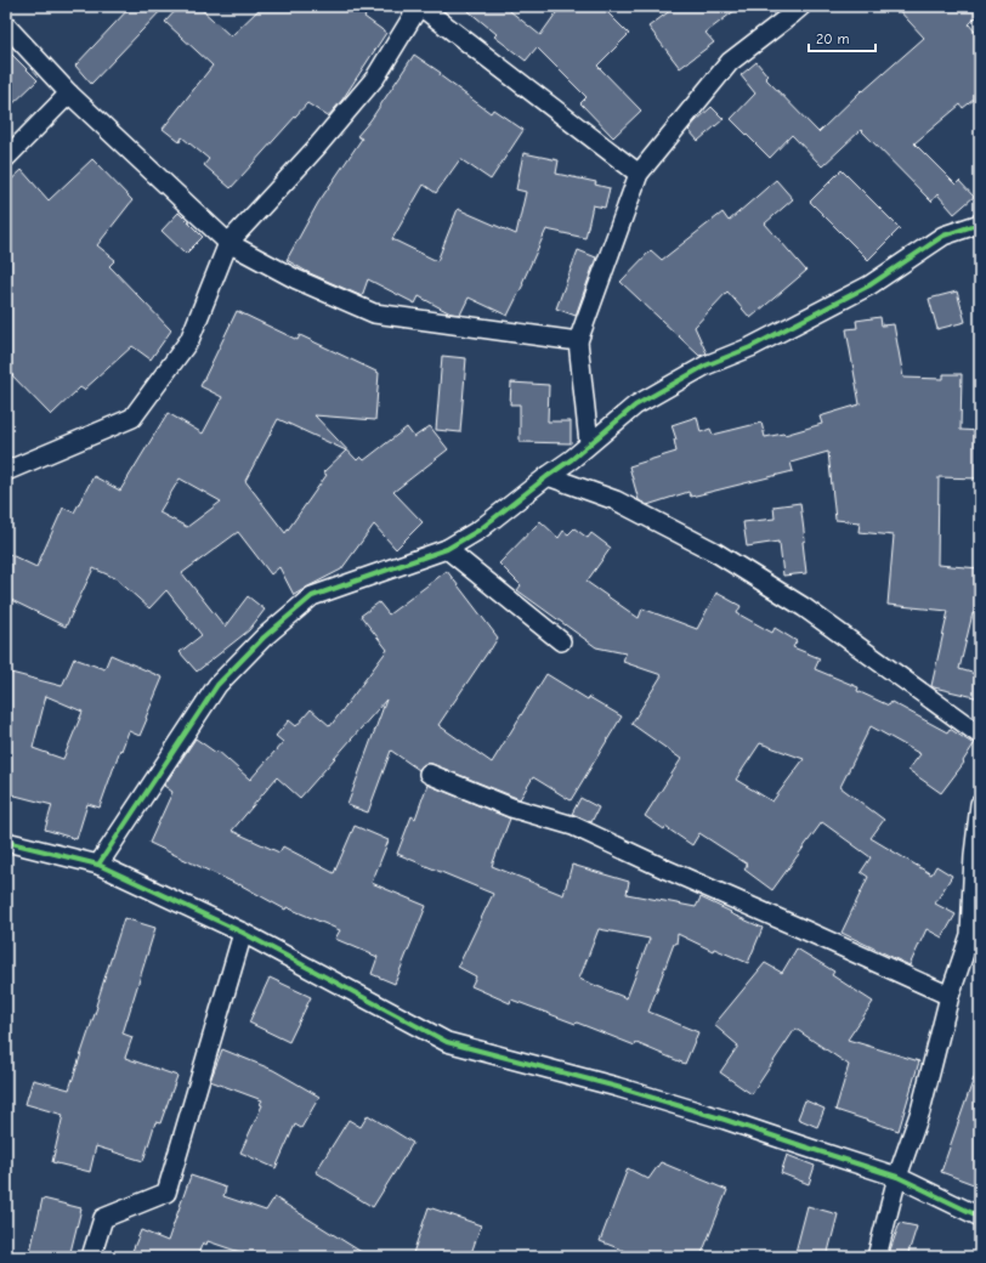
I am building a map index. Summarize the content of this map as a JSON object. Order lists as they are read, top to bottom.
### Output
{
  "scale_bar": "20 m"
}
